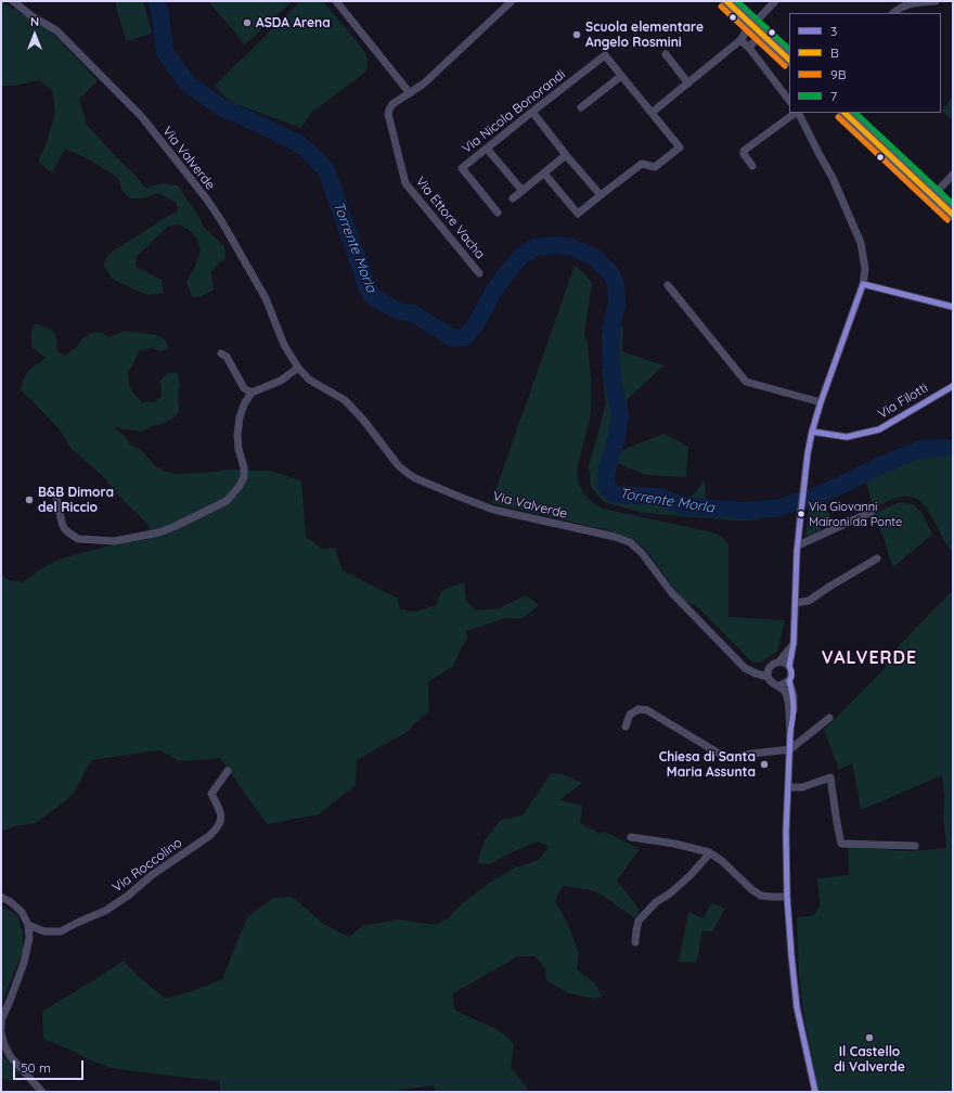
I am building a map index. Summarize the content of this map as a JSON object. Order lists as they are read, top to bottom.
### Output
{
  "streets": {
    "street": [
      "Via Nicola Bonorandi",
      "Via Valverde",
      "Via Ettore Vacha",
      "Via Filotti",
      "Via Roccolino"
    ]
  },
  "districts": ["VALVERDE"],
  "water": ["Torrente Morla"],
  "places": [
    "ASDA Arena",
    "Scuola elementare Angelo Rosmini",
    "B&B Dimora del Riccio",
    "Via Giovanni Maironi da Ponte",
    "Chiesa di Santa Maria Assunta",
    "Il Castello di Valverde"
  ],
  "lines": [
    "transit line B",
    "transit line 7",
    "transit line 9B",
    "transit line 3"
  ],
  "legend": [
    "3",
    "B",
    "9B",
    "7"
  ],
  "scale_bar": "50 m",
  "north": "top"
}
